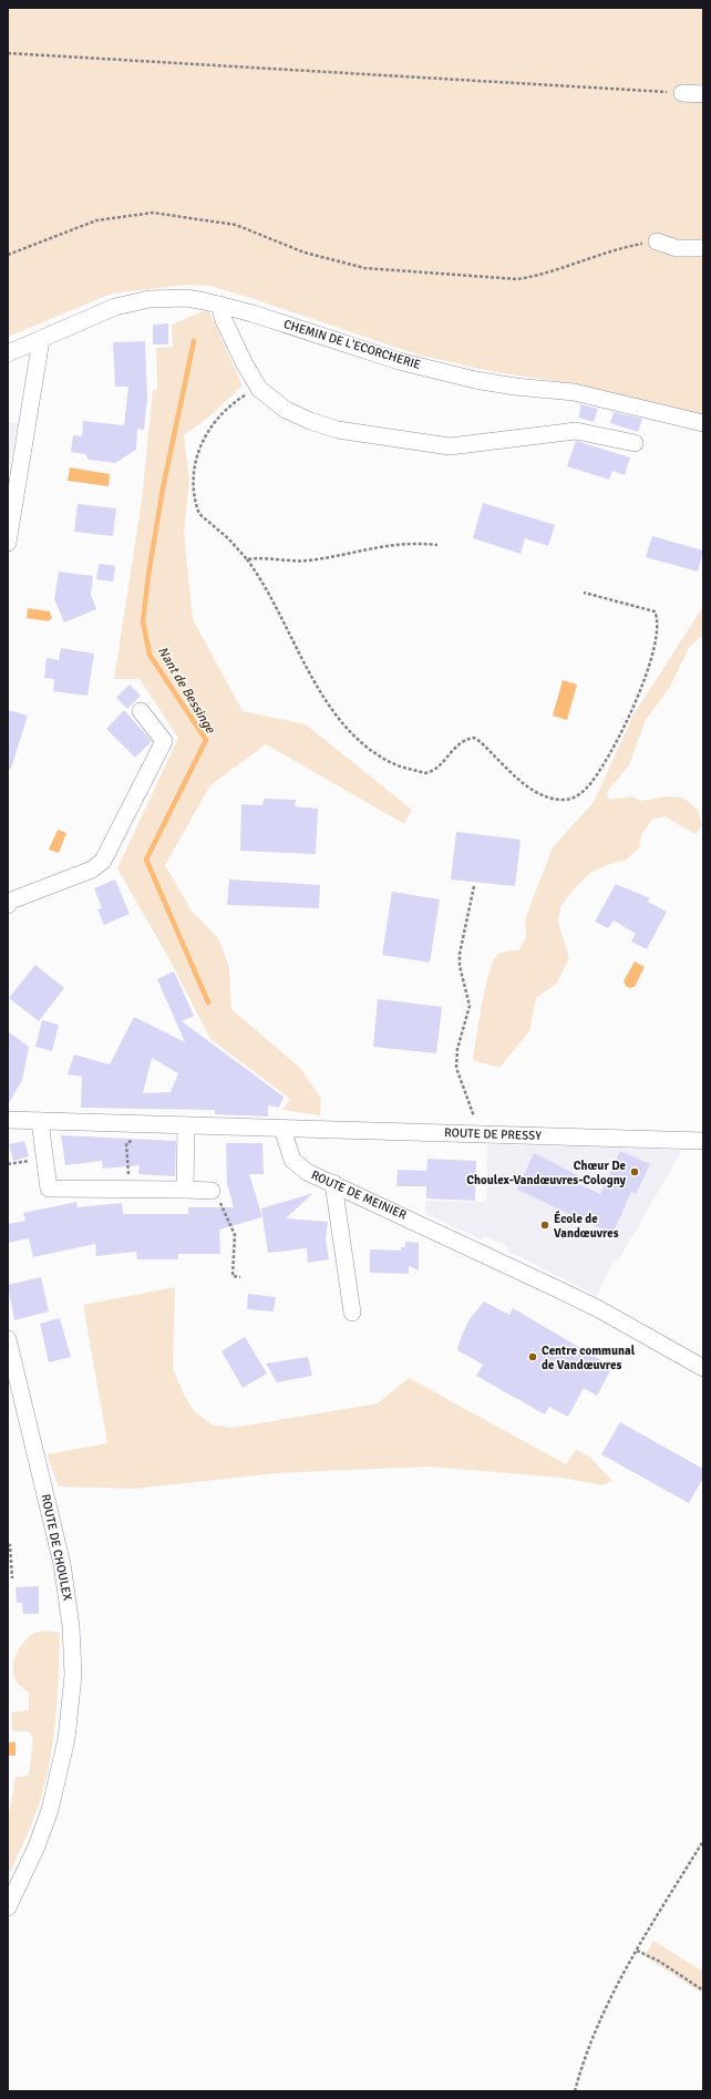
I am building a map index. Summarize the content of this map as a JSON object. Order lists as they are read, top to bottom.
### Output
{
  "streets": {
    "street": [
      "CHEMIN DE L'ECORCHERIE",
      "ROUTE DE PRESSY",
      "ROUTE DE MEINIER",
      "ROUTE DE CHOULEX"
    ]
  },
  "crossings": [
    ["ROUTE DE PRESSY", "ROUTE DE MEINIER"]
  ],
  "water": ["Nant de Bessinge"],
  "places": ["Chœur De Choulex-Vandœuvres-Cologny", "École de Vandœuvres", "Centre communal de Vandœuvres"]
}
